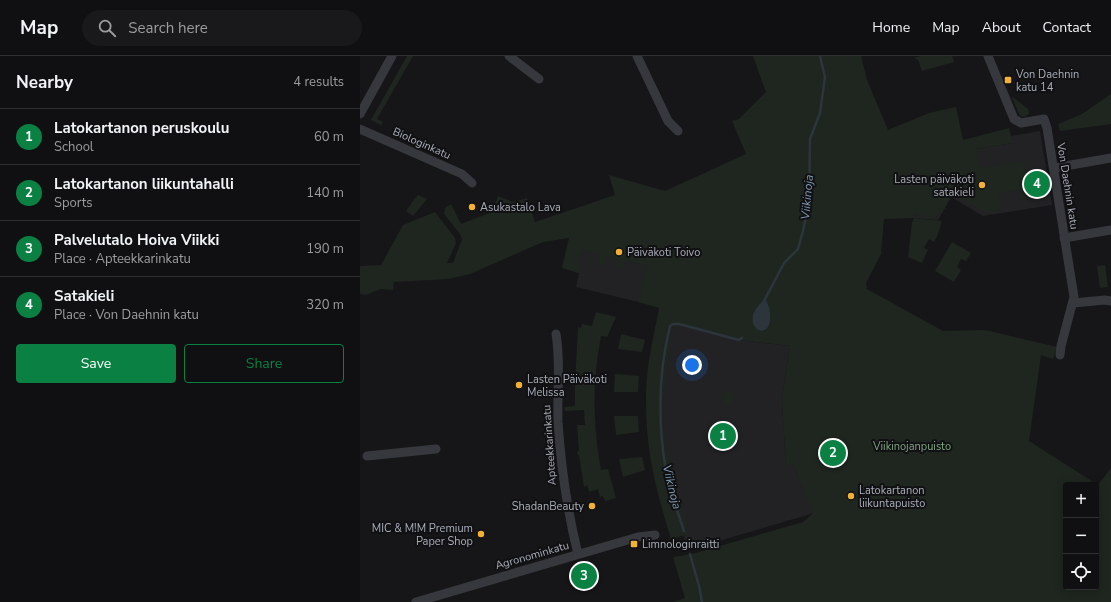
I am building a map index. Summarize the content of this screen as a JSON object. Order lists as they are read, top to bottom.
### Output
{
  "streets": {
    "street": [
      "Biologinkatu",
      "Von Daehnin katu",
      "Apteekkarinkatu",
      "Agronominkatu"
    ]
  },
  "crossings": [
    ["Apteekkarinkatu", "Agronominkatu"]
  ],
  "water": ["Viikinoja"],
  "parks": ["Viikinojanpuisto"],
  "places": {
    "transit": ["Von Daehnin katu 14", "Limnologinraitti"],
    "other": [
      "Lasten päiväkoti satakieli",
      "Asukastalo Lava",
      "Päiväkoti Toivo",
      "Lasten Päiväkoti Melissa",
      "Latokartanon liikuntapuisto",
      "ShadanBeauty",
      "MIC & M!M Premium Paper Shop"
    ]
  },
  "page": {
    "header": "Map",
    "search": "Search here",
    "nav": [
      "Home",
      "Map",
      "About",
      "Contact"
    ],
    "heading": ["Nearby", "4 results"],
    "list": [
      {
        "mark": "1",
        "name": "Latokartanon peruskoulu",
        "note": "School",
        "value": "60 m"
      },
      {
        "mark": "2",
        "name": "Latokartanon liikuntahalli",
        "note": "Sports",
        "value": "140 m"
      },
      {
        "mark": "3",
        "name": "Palvelutalo Hoiva Viikki",
        "note": "Place · Apteekkarinkatu",
        "value": "190 m"
      },
      {
        "mark": "4",
        "name": "Satakieli",
        "note": "Place · Von Daehnin katu",
        "value": "320 m"
      }
    ],
    "pins": [
      "4",
      "1",
      "2",
      "3"
    ],
    "buttons": ["Save", "Share"],
    "map_buttons": ["+", "−"]
  }
}
